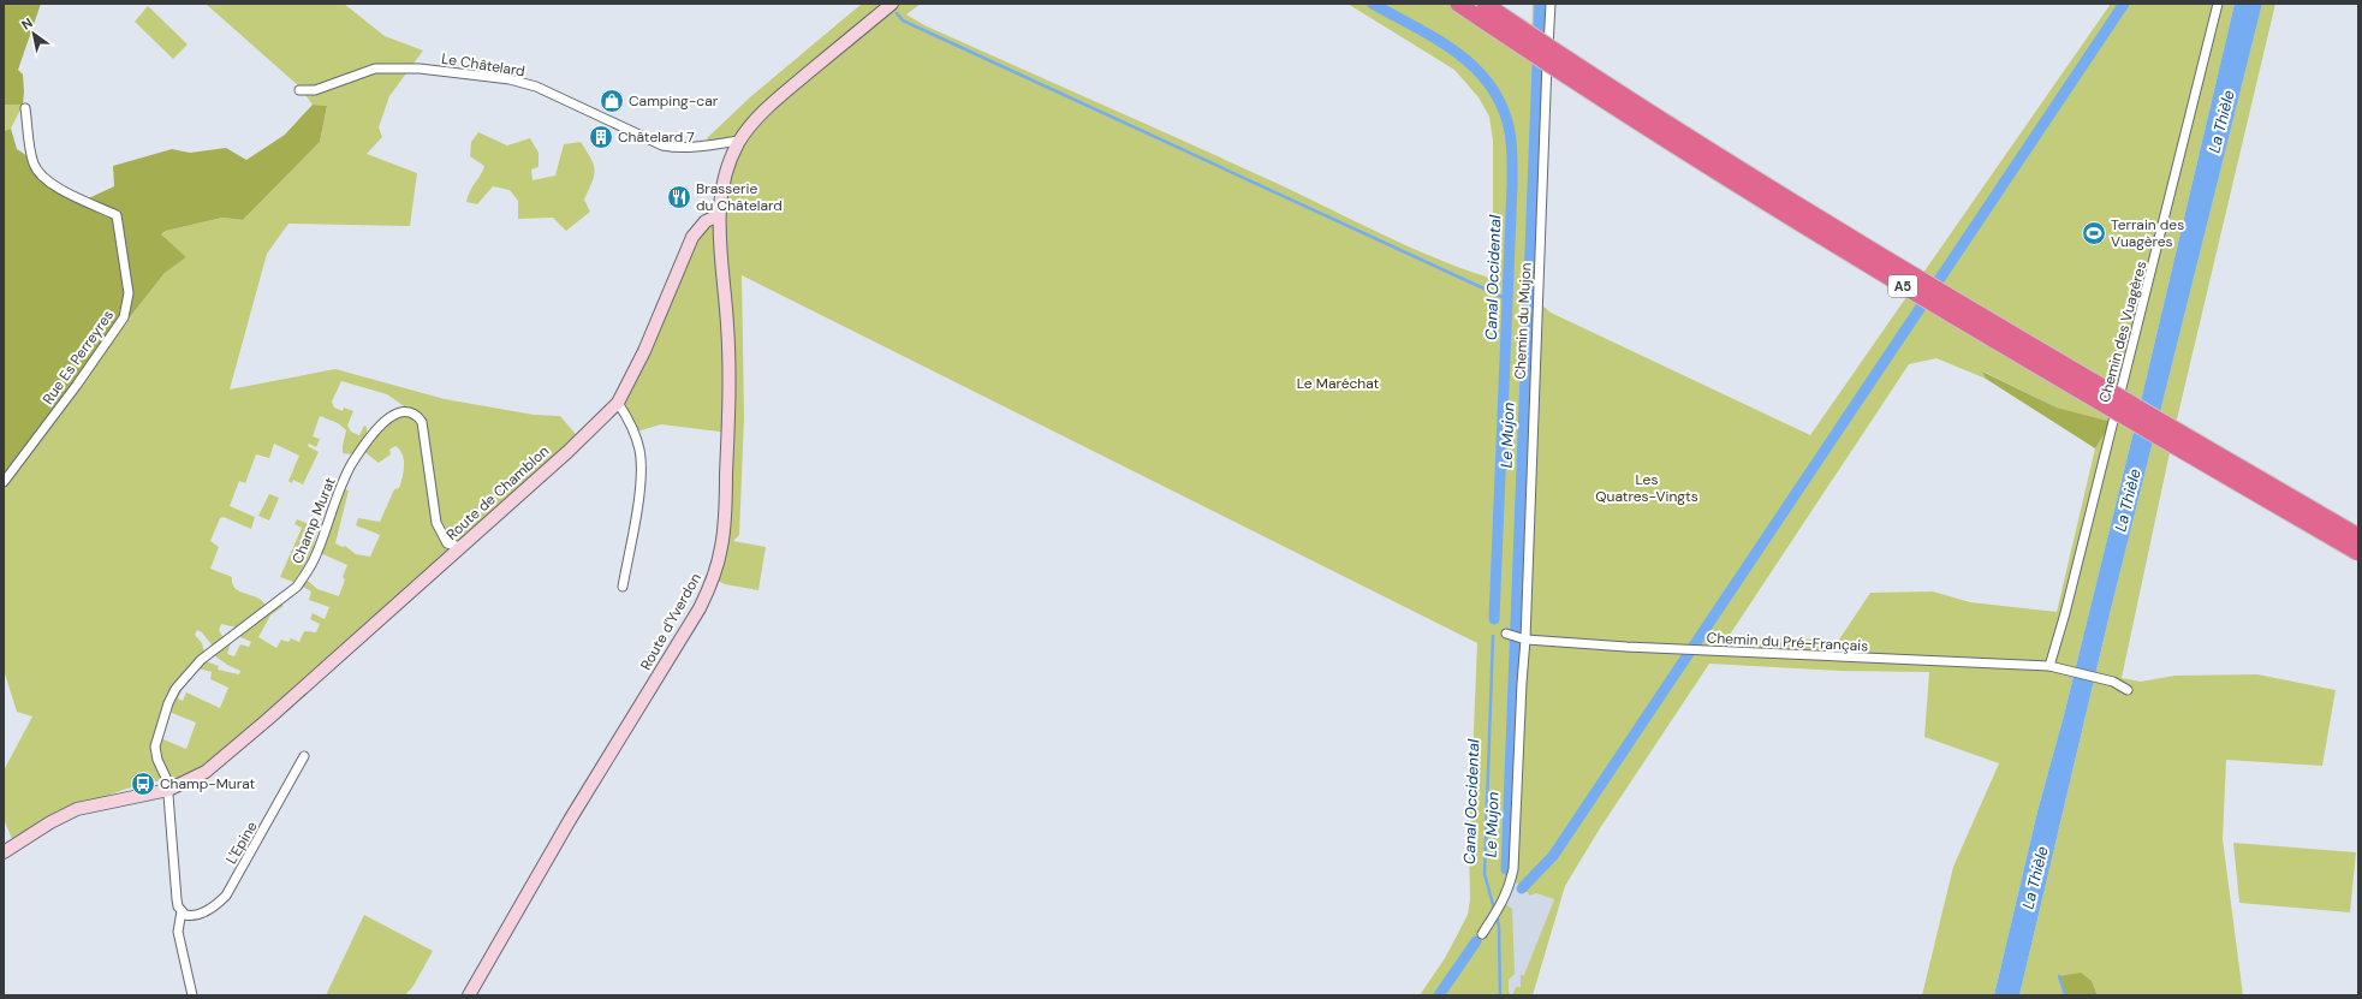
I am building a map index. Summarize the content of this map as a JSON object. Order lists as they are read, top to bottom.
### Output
{
  "streets": {
    "highway": ["A5"],
    "main road": ["Route de Chamblon", "Route d'Yverdon"],
    "street": [
      "Le Châtelard",
      "Chemin du Mujon",
      "Chemin des Vuagères",
      "Rue Es Perreyres",
      "Champ Murat",
      "Chemin du Pré-Français",
      "L'Epine"
    ]
  },
  "crossings": [
    ["Chemin du Mujon", "Chemin du Pré-Français"],
    ["Chemin des Vuagères", "Chemin du Pré-Français"],
    ["Route de Chamblon", "Champ Murat"],
    ["Route de Chamblon", "Route d'Yverdon"]
  ],
  "water": ["La Thièle", "Canal Occidental", "Le Mujon"],
  "parks": ["Le Maréchat", "Les Quatres-Vingts"],
  "places": {
    "shop": ["Camping-car"],
    "building": ["Châtelard 7"],
    "restaurant": ["Brasserie du Châtelard"],
    "sports": ["Terrain des Vuagères"],
    "bus stop": ["Champ-Murat"]
  },
  "north": "top left"
}
